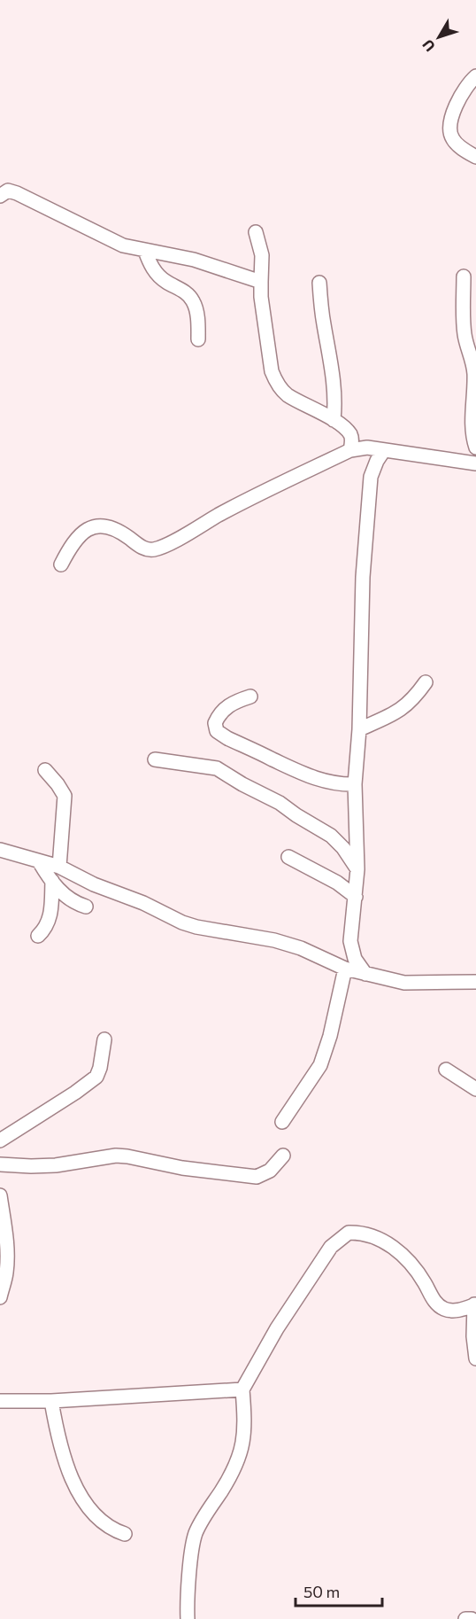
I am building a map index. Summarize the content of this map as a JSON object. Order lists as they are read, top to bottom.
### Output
{
  "scale_bar": "50 m",
  "north": "bottom left"
}
